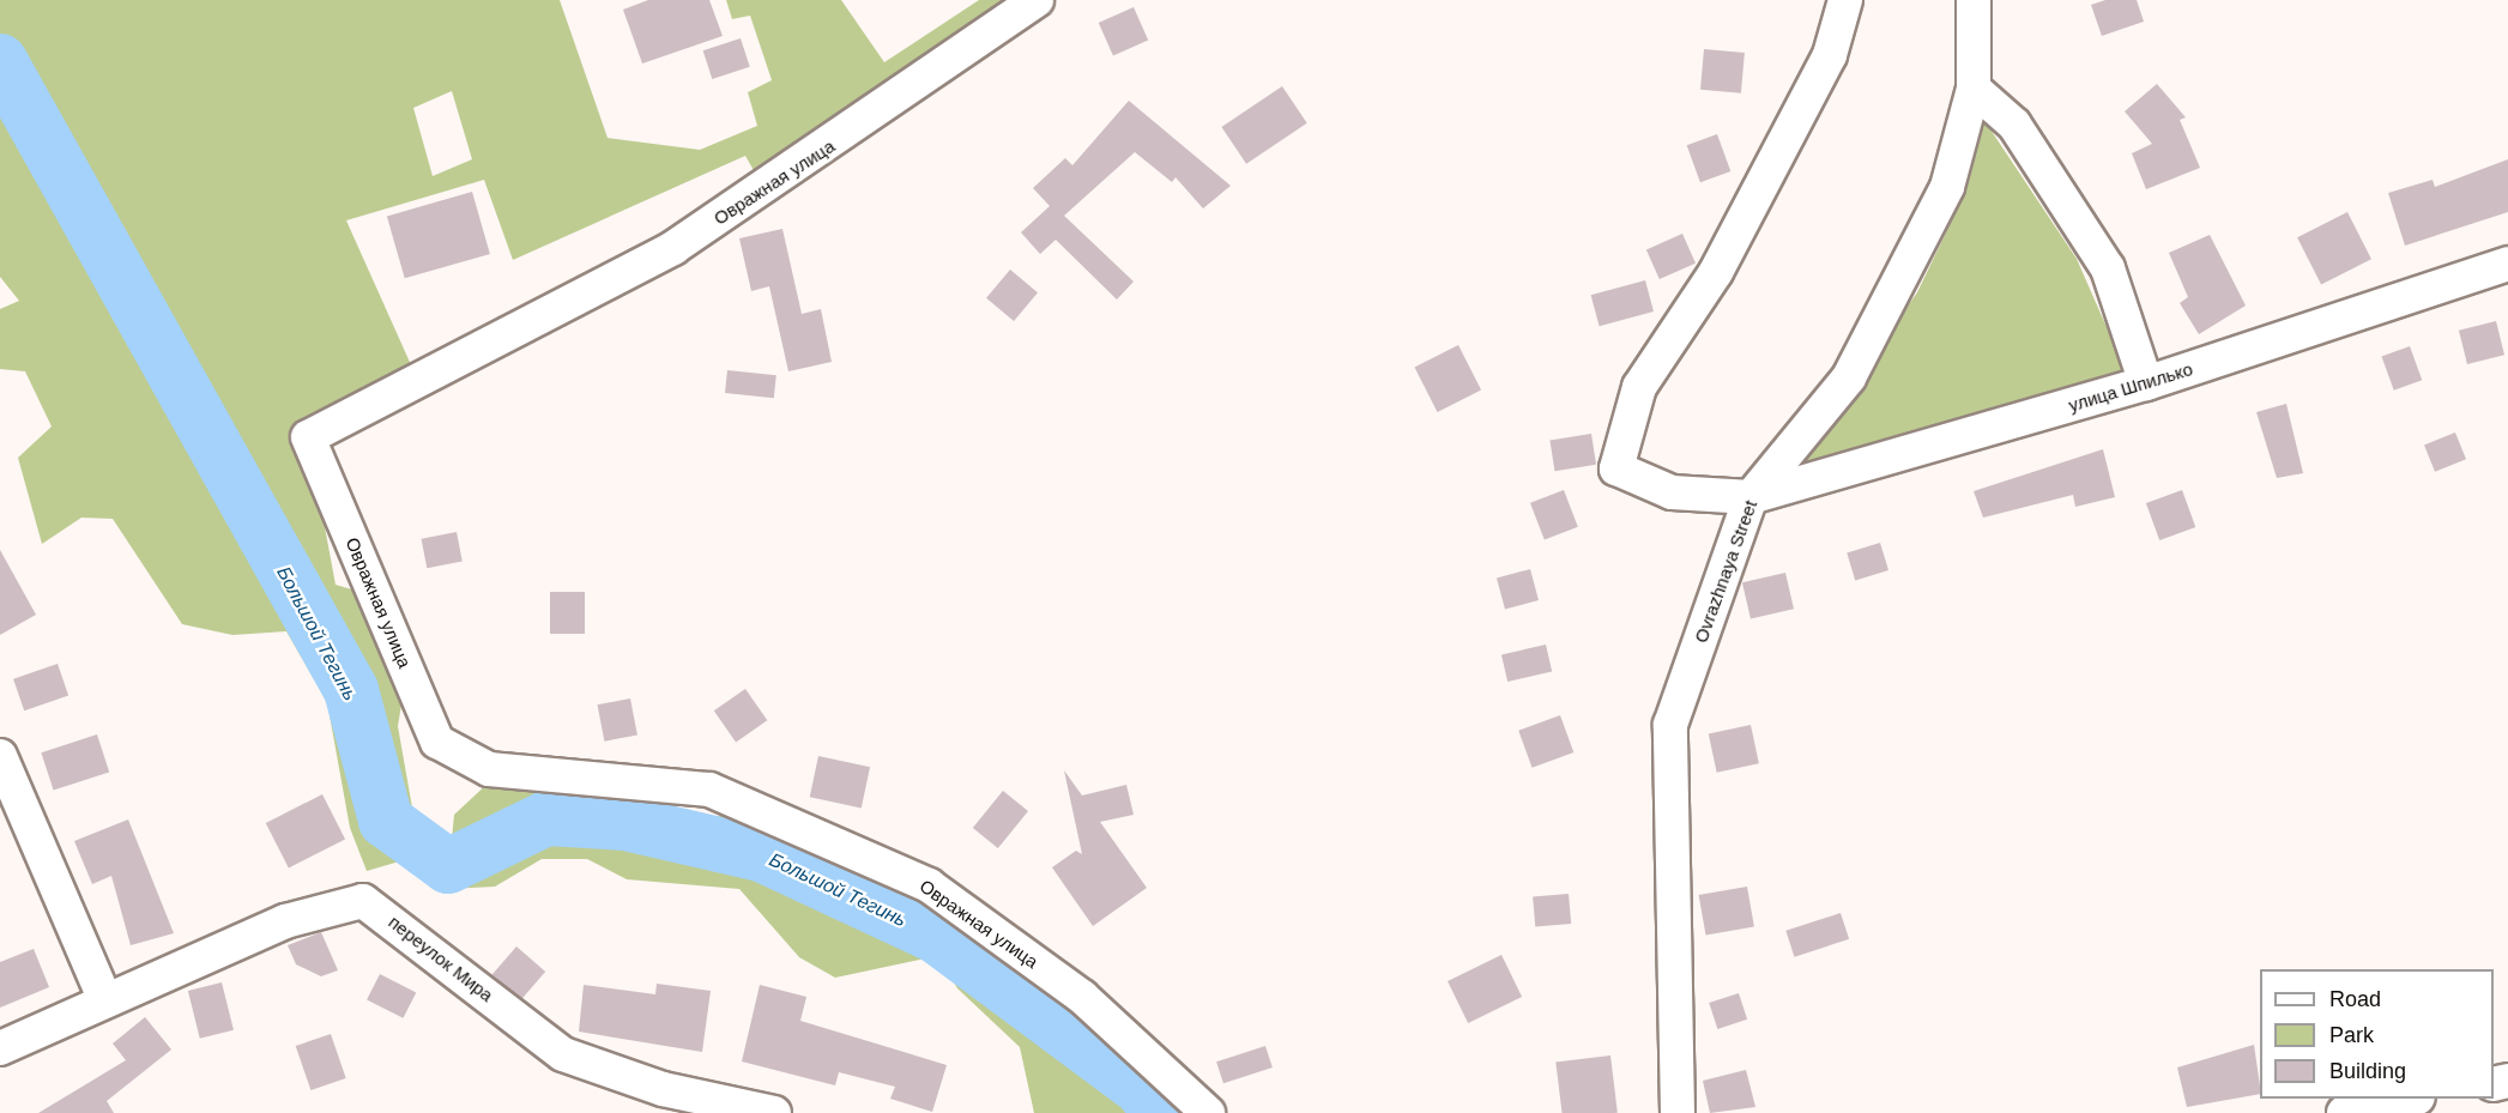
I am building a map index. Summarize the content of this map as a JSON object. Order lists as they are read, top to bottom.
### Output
{
  "streets": {
    "street": [
      "Овражная улица",
      "улица Шпилько",
      "Ovrazhnaya Street",
      "переулок Мира"
    ]
  },
  "crossings": [
    ["улица Шпилько", "Ovrazhnaya Street"]
  ],
  "water": ["Большой Тегинь"],
  "legend": ["Road", "Park", "Building"]
}
